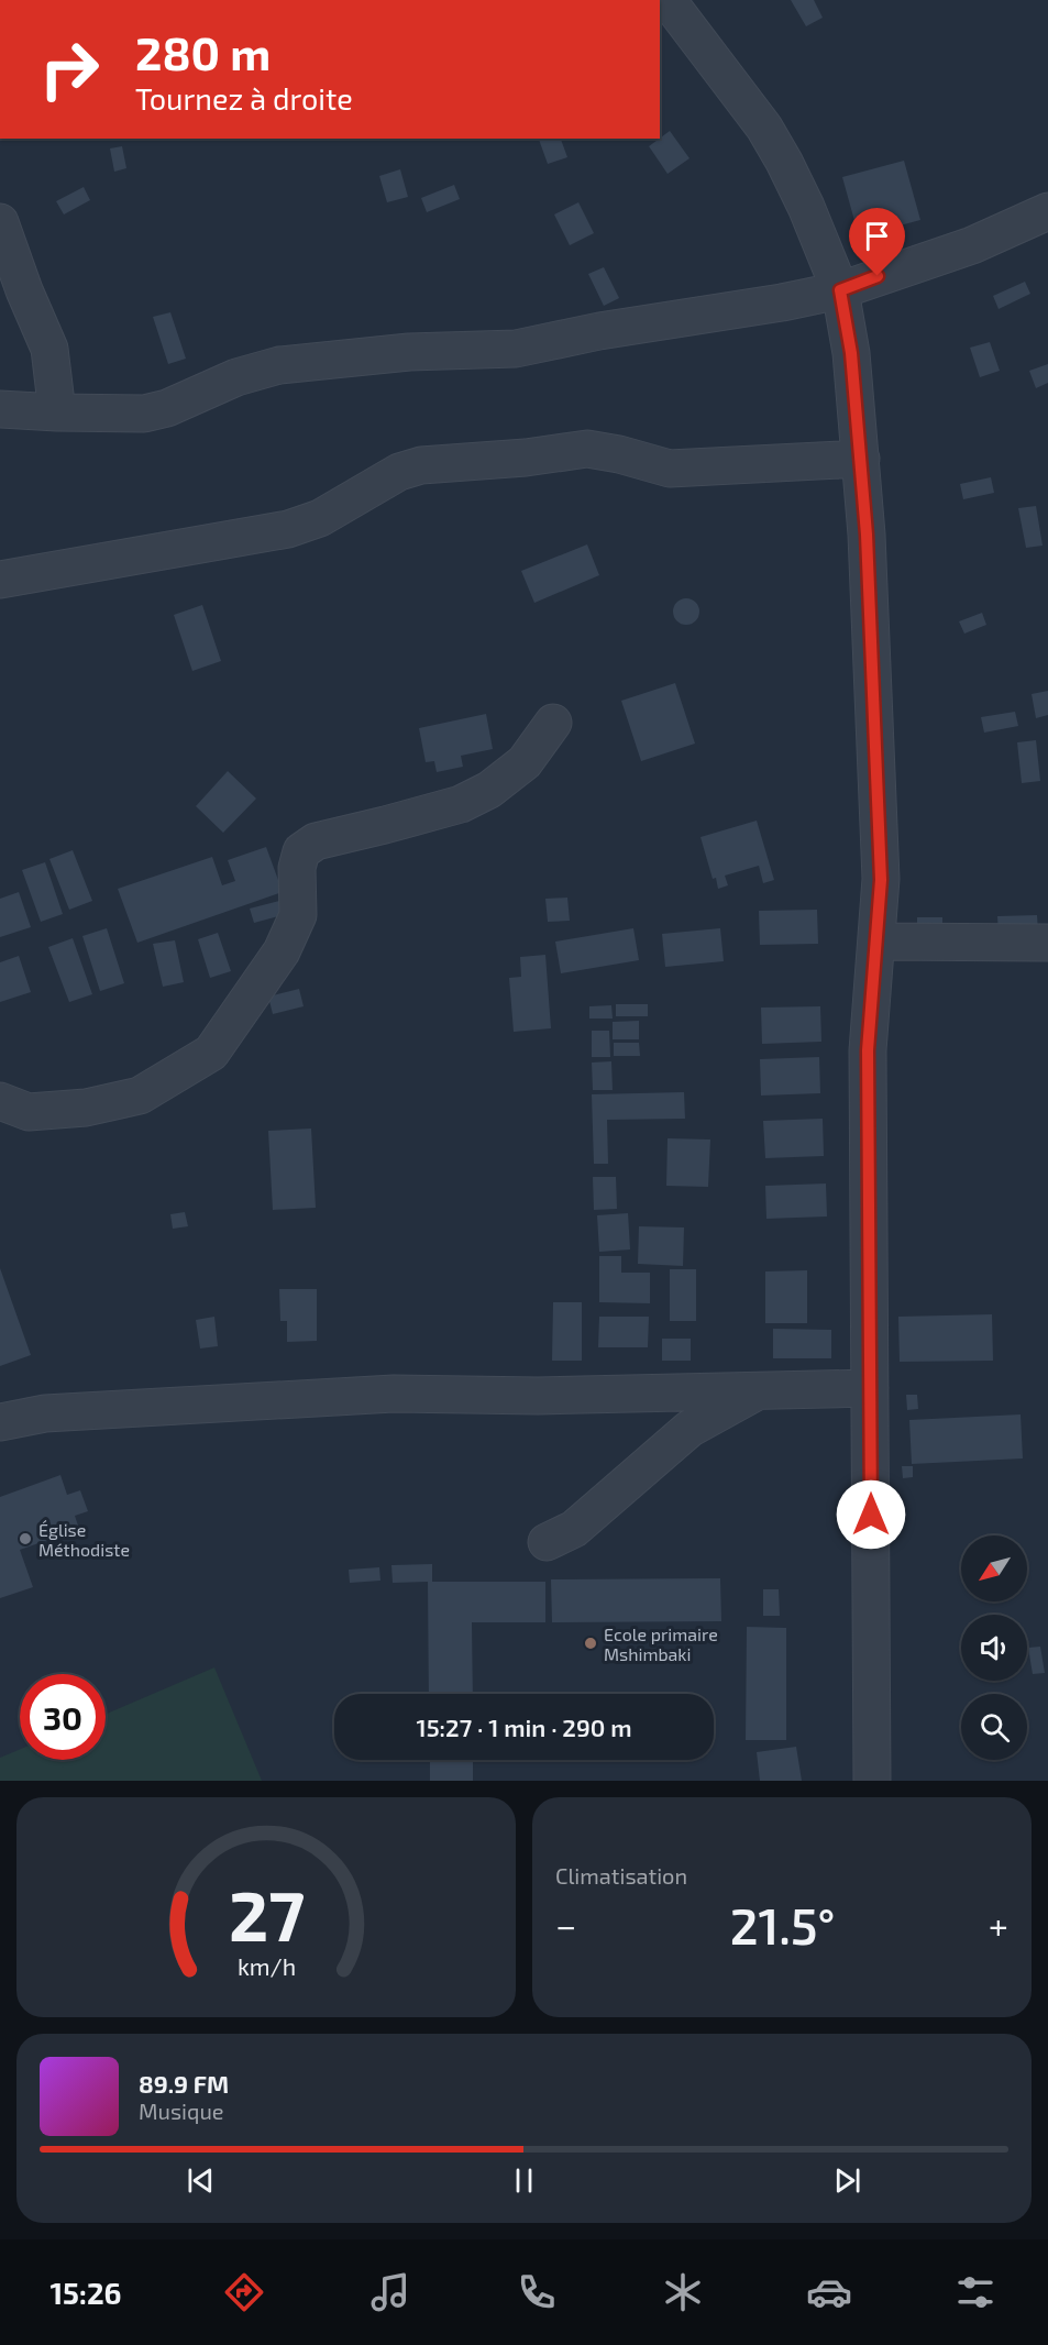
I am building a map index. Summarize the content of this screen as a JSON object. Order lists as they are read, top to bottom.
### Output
{
  "places": ["Église Méthodiste", "Ecole primaire Mshimbaki"],
  "north": "bottom left",
  "page": {
    "turn": ["280 m", "Tournez à droite"],
    "limit": "30",
    "trip": "15:27 · 1 min · 290 m",
    "tile": "Climatisation",
    "heat": ["−", "21.5°", "+"],
    "song": ["89.9 FM", "Musique"],
    "tabs": "15:26",
    "gauge": ["27", "km/h"]
  }
}
